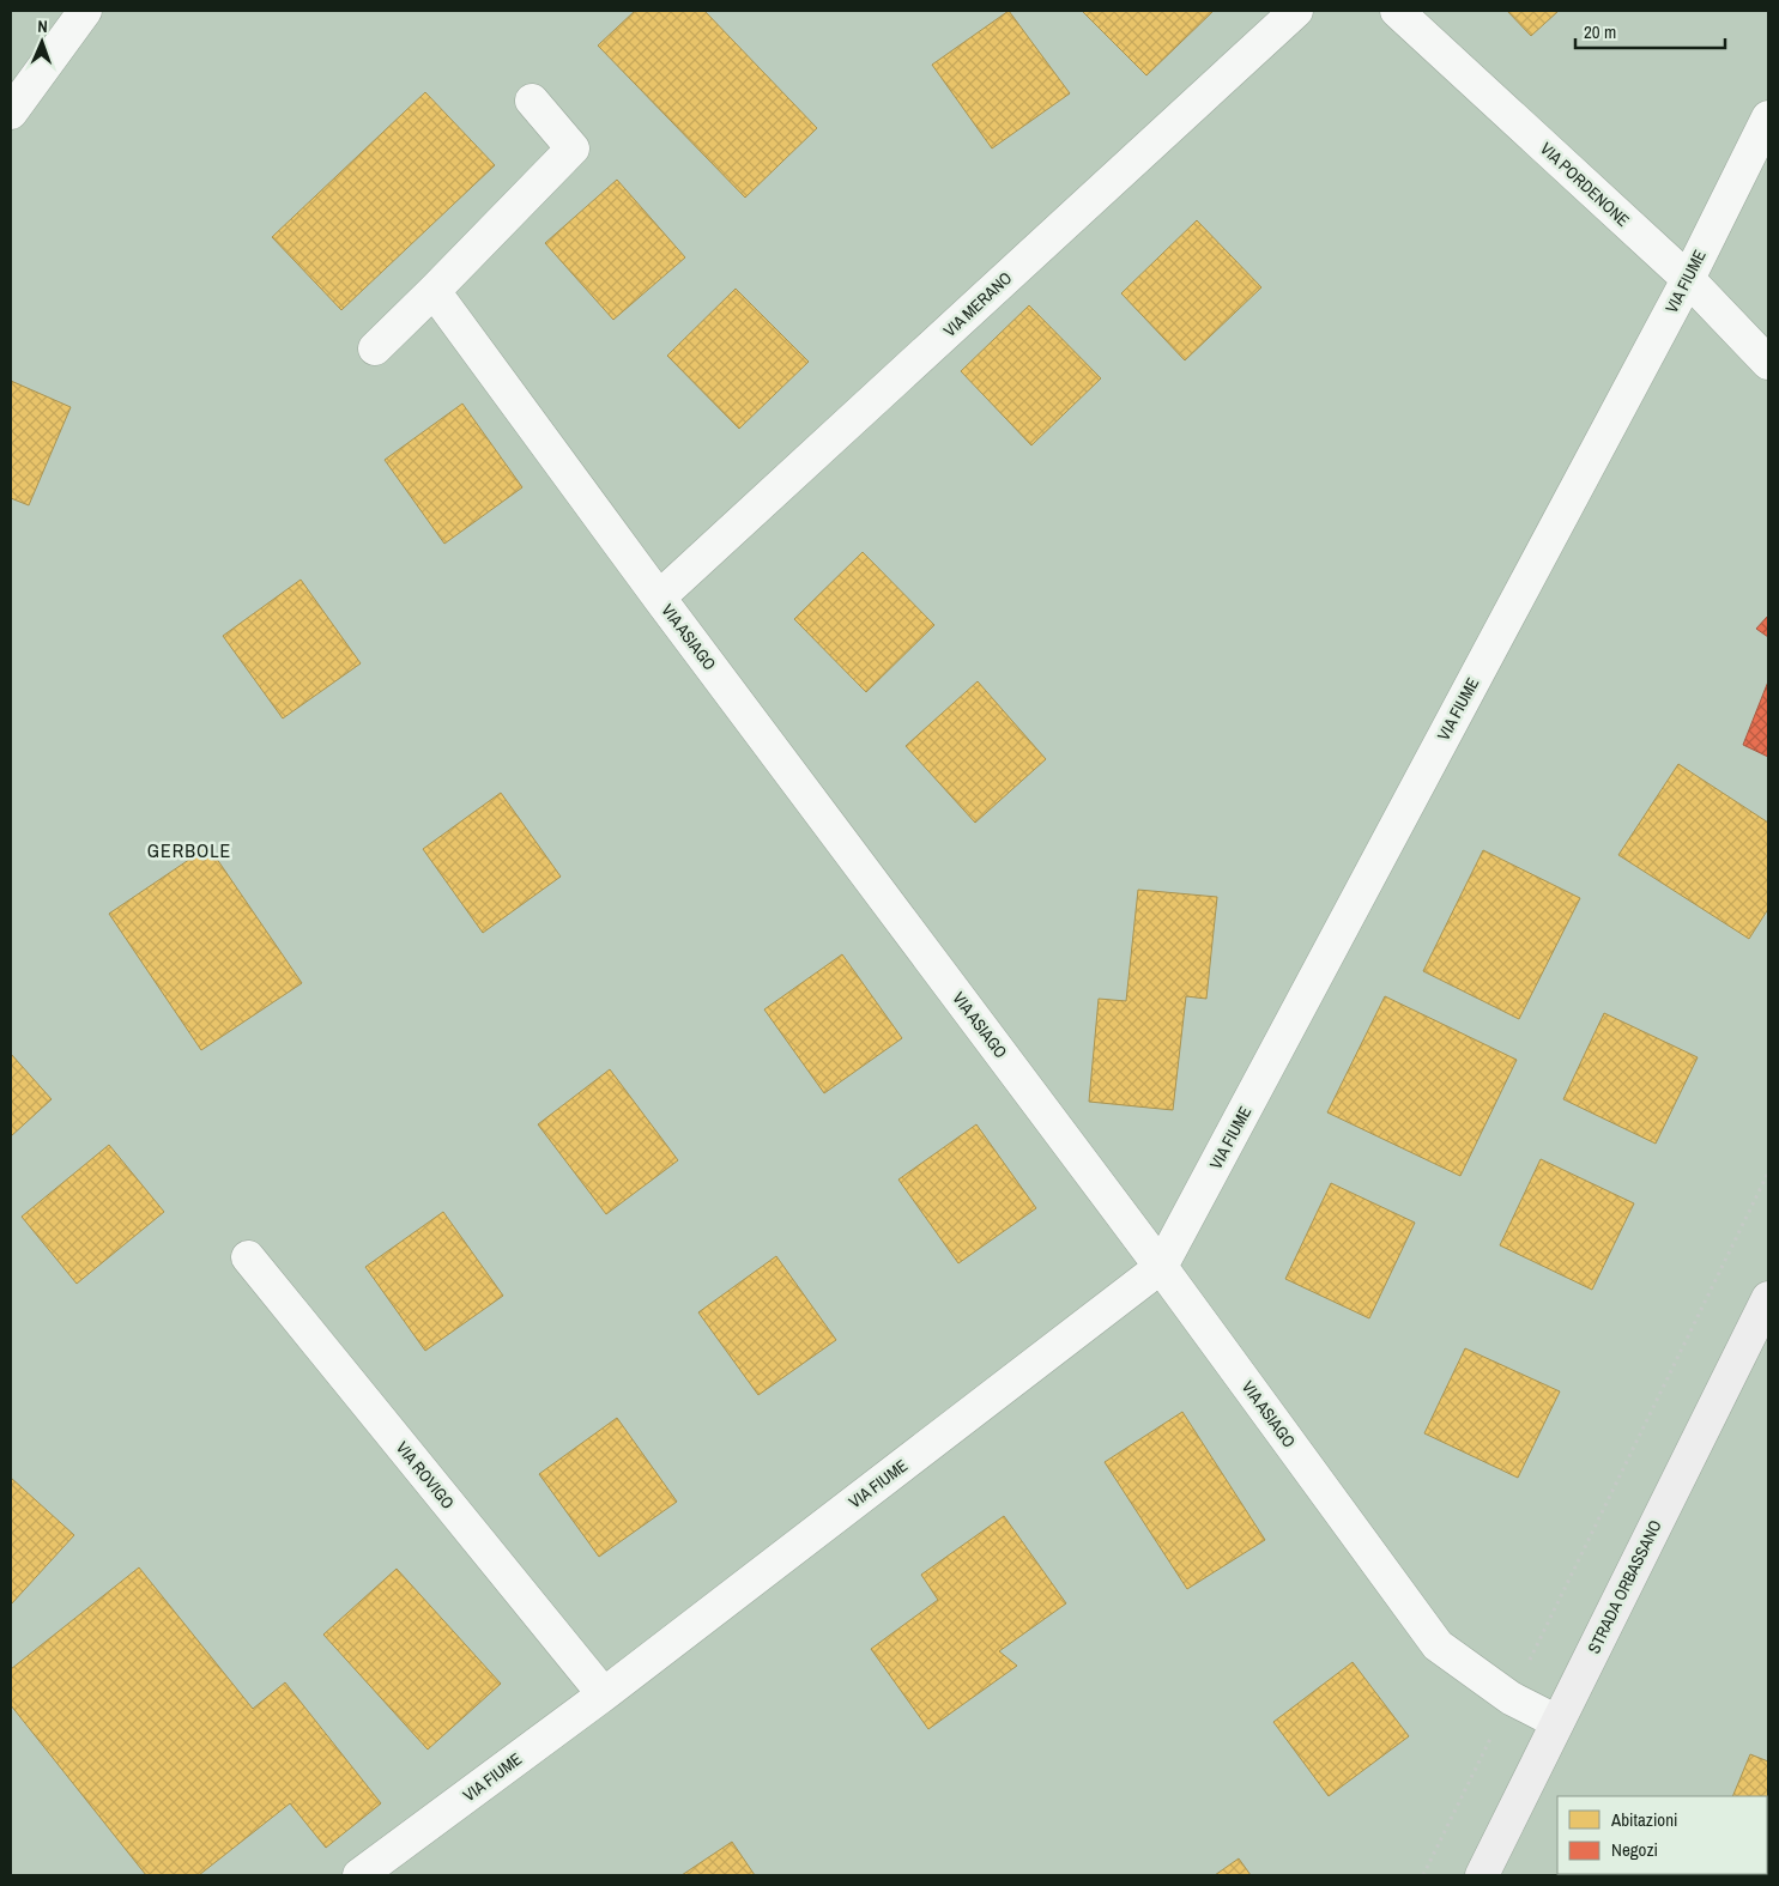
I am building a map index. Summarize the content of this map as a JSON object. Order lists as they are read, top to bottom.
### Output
{
  "streets": {
    "main road": ["STRADA ORBASSANO"],
    "street": [
      "VIA PORDENONE",
      "VIA FIUME",
      "VIA MERANO",
      "VIA ASIAGO",
      "VIA ROVIGO"
    ]
  },
  "crossings": [
    ["VIA PORDENONE", "VIA FIUME"],
    ["VIA FIUME", "VIA ASIAGO"],
    ["VIA FIUME", "VIA ROVIGO"],
    ["VIA MERANO", "VIA ASIAGO"],
    ["VIA ASIAGO", "STRADA ORBASSANO"]
  ],
  "districts": ["GERBOLE"],
  "legend": ["Abitazioni", "Negozi"],
  "scale_bar": "20 m",
  "north": "top"
}
